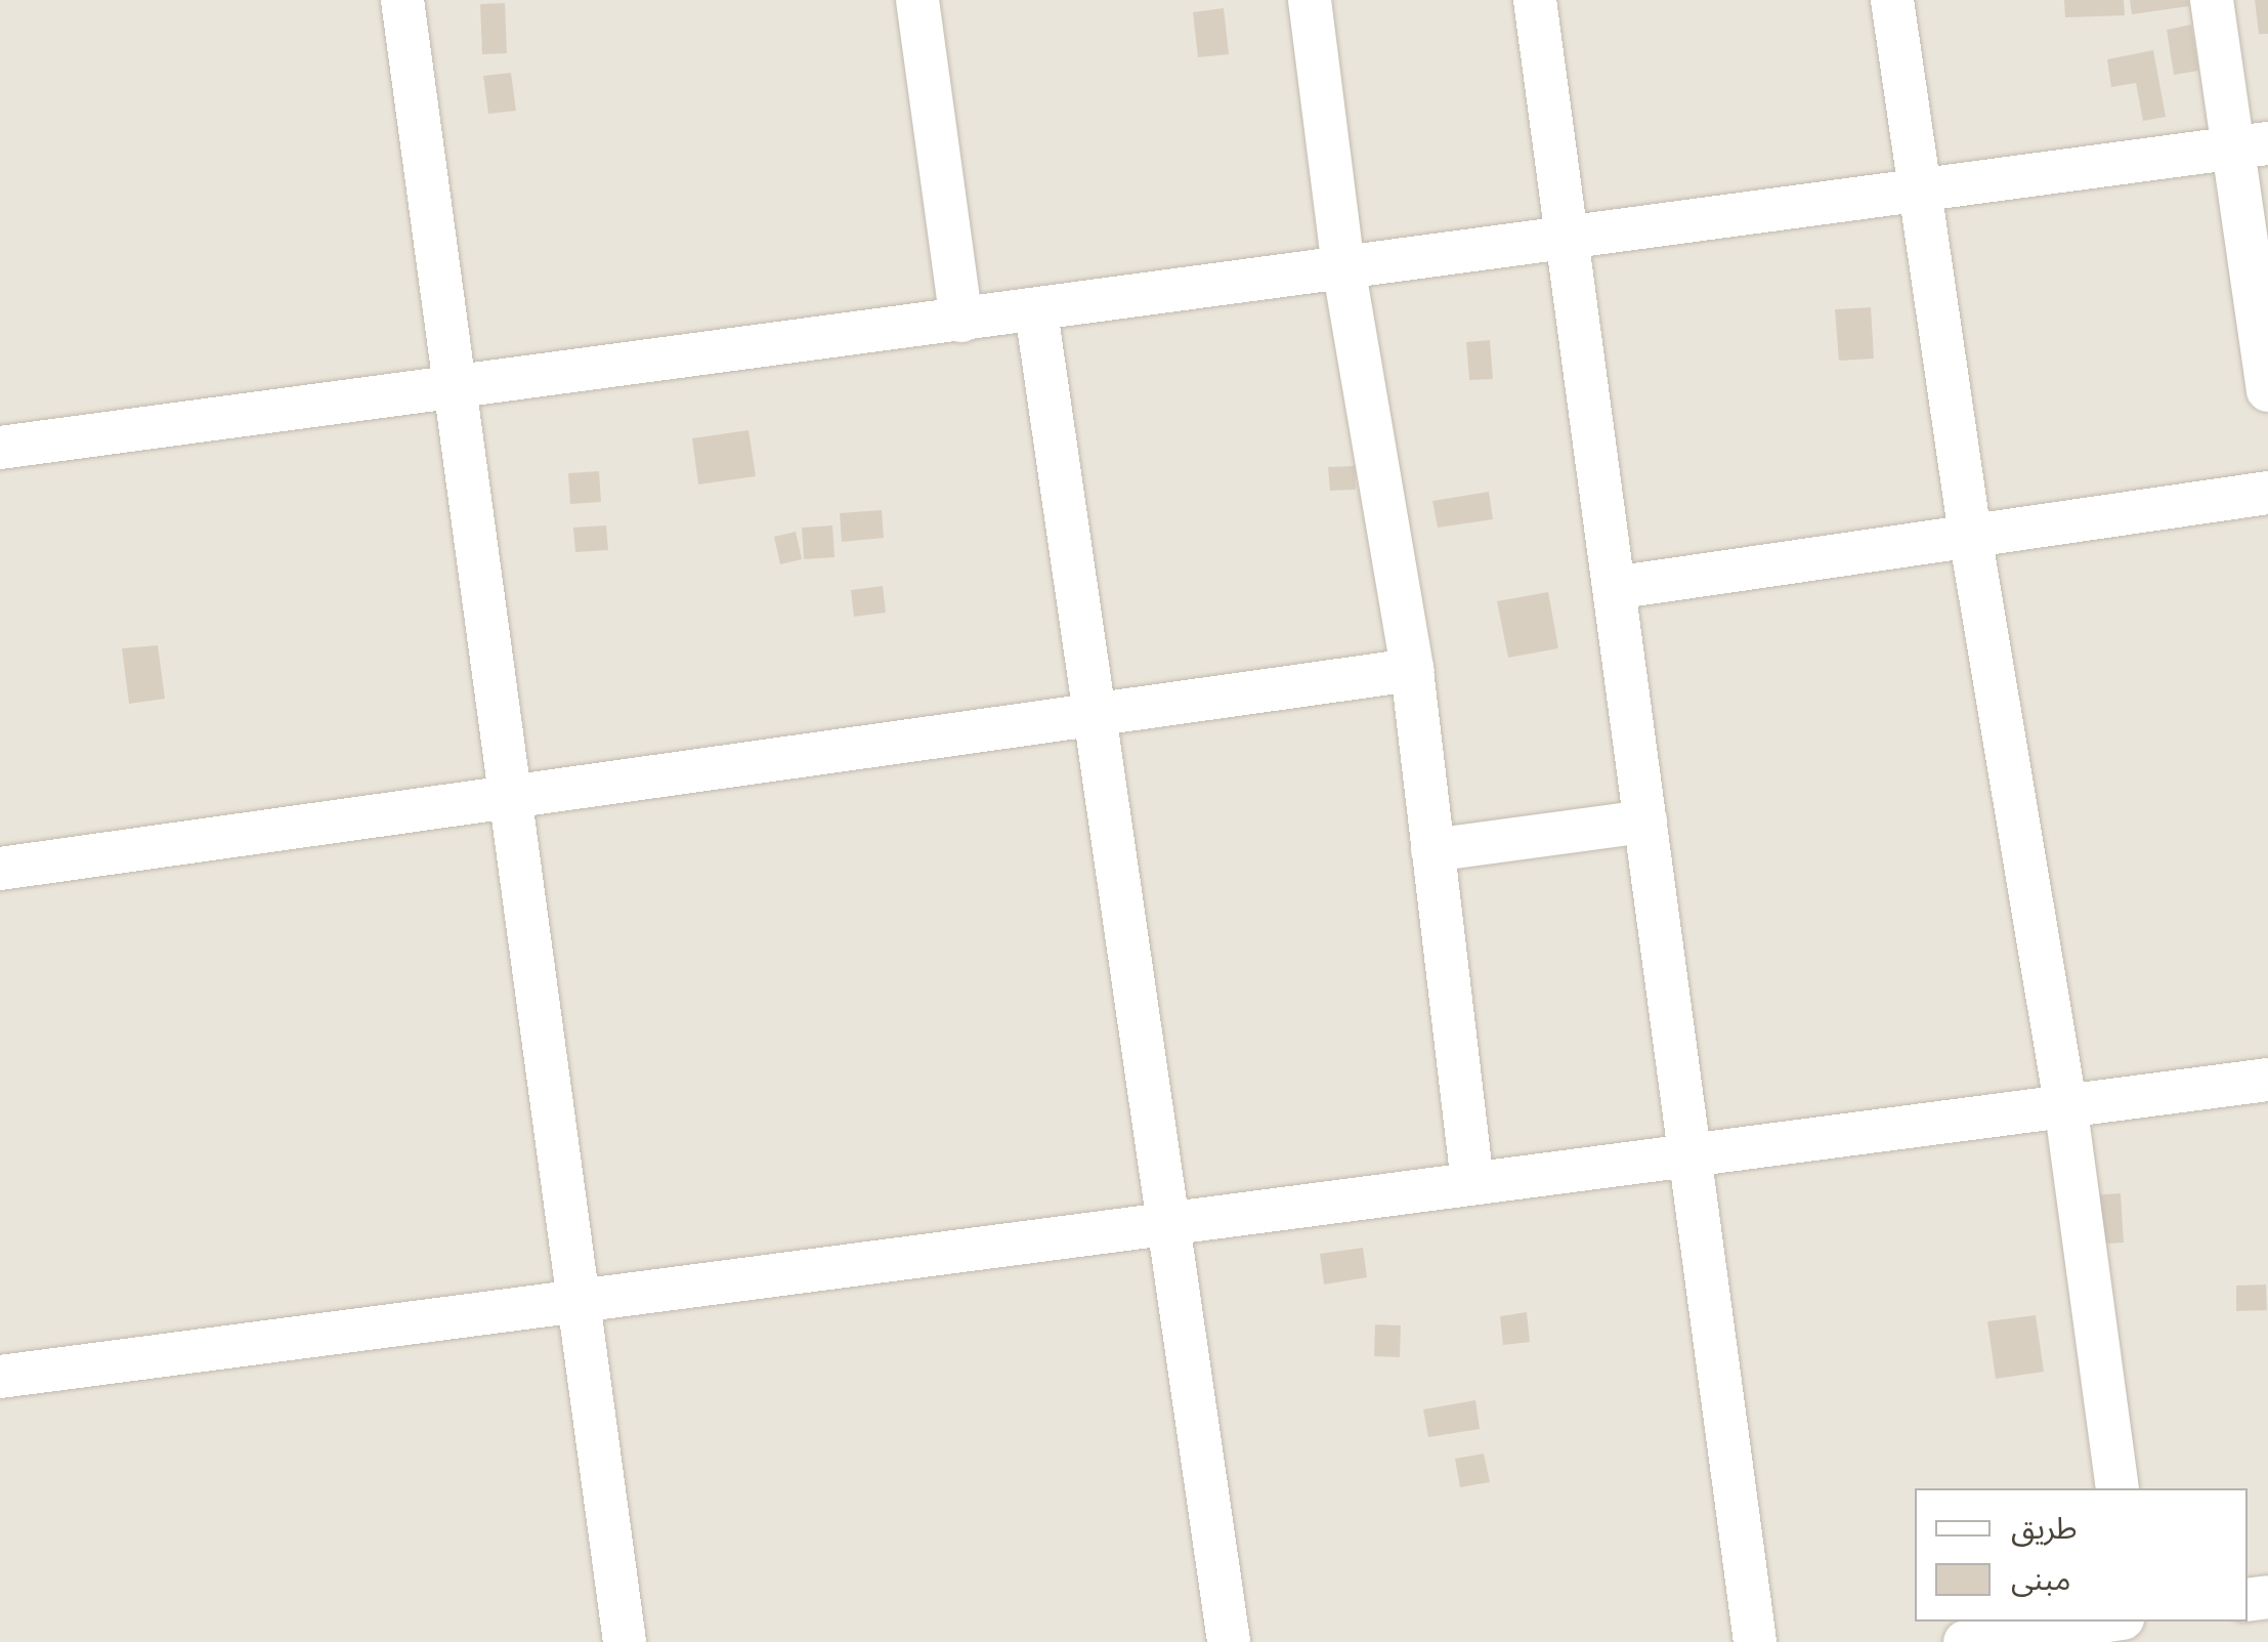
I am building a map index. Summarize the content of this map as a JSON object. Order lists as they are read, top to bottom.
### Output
{
  "legend": ["طريق", "مبنى"]
}
